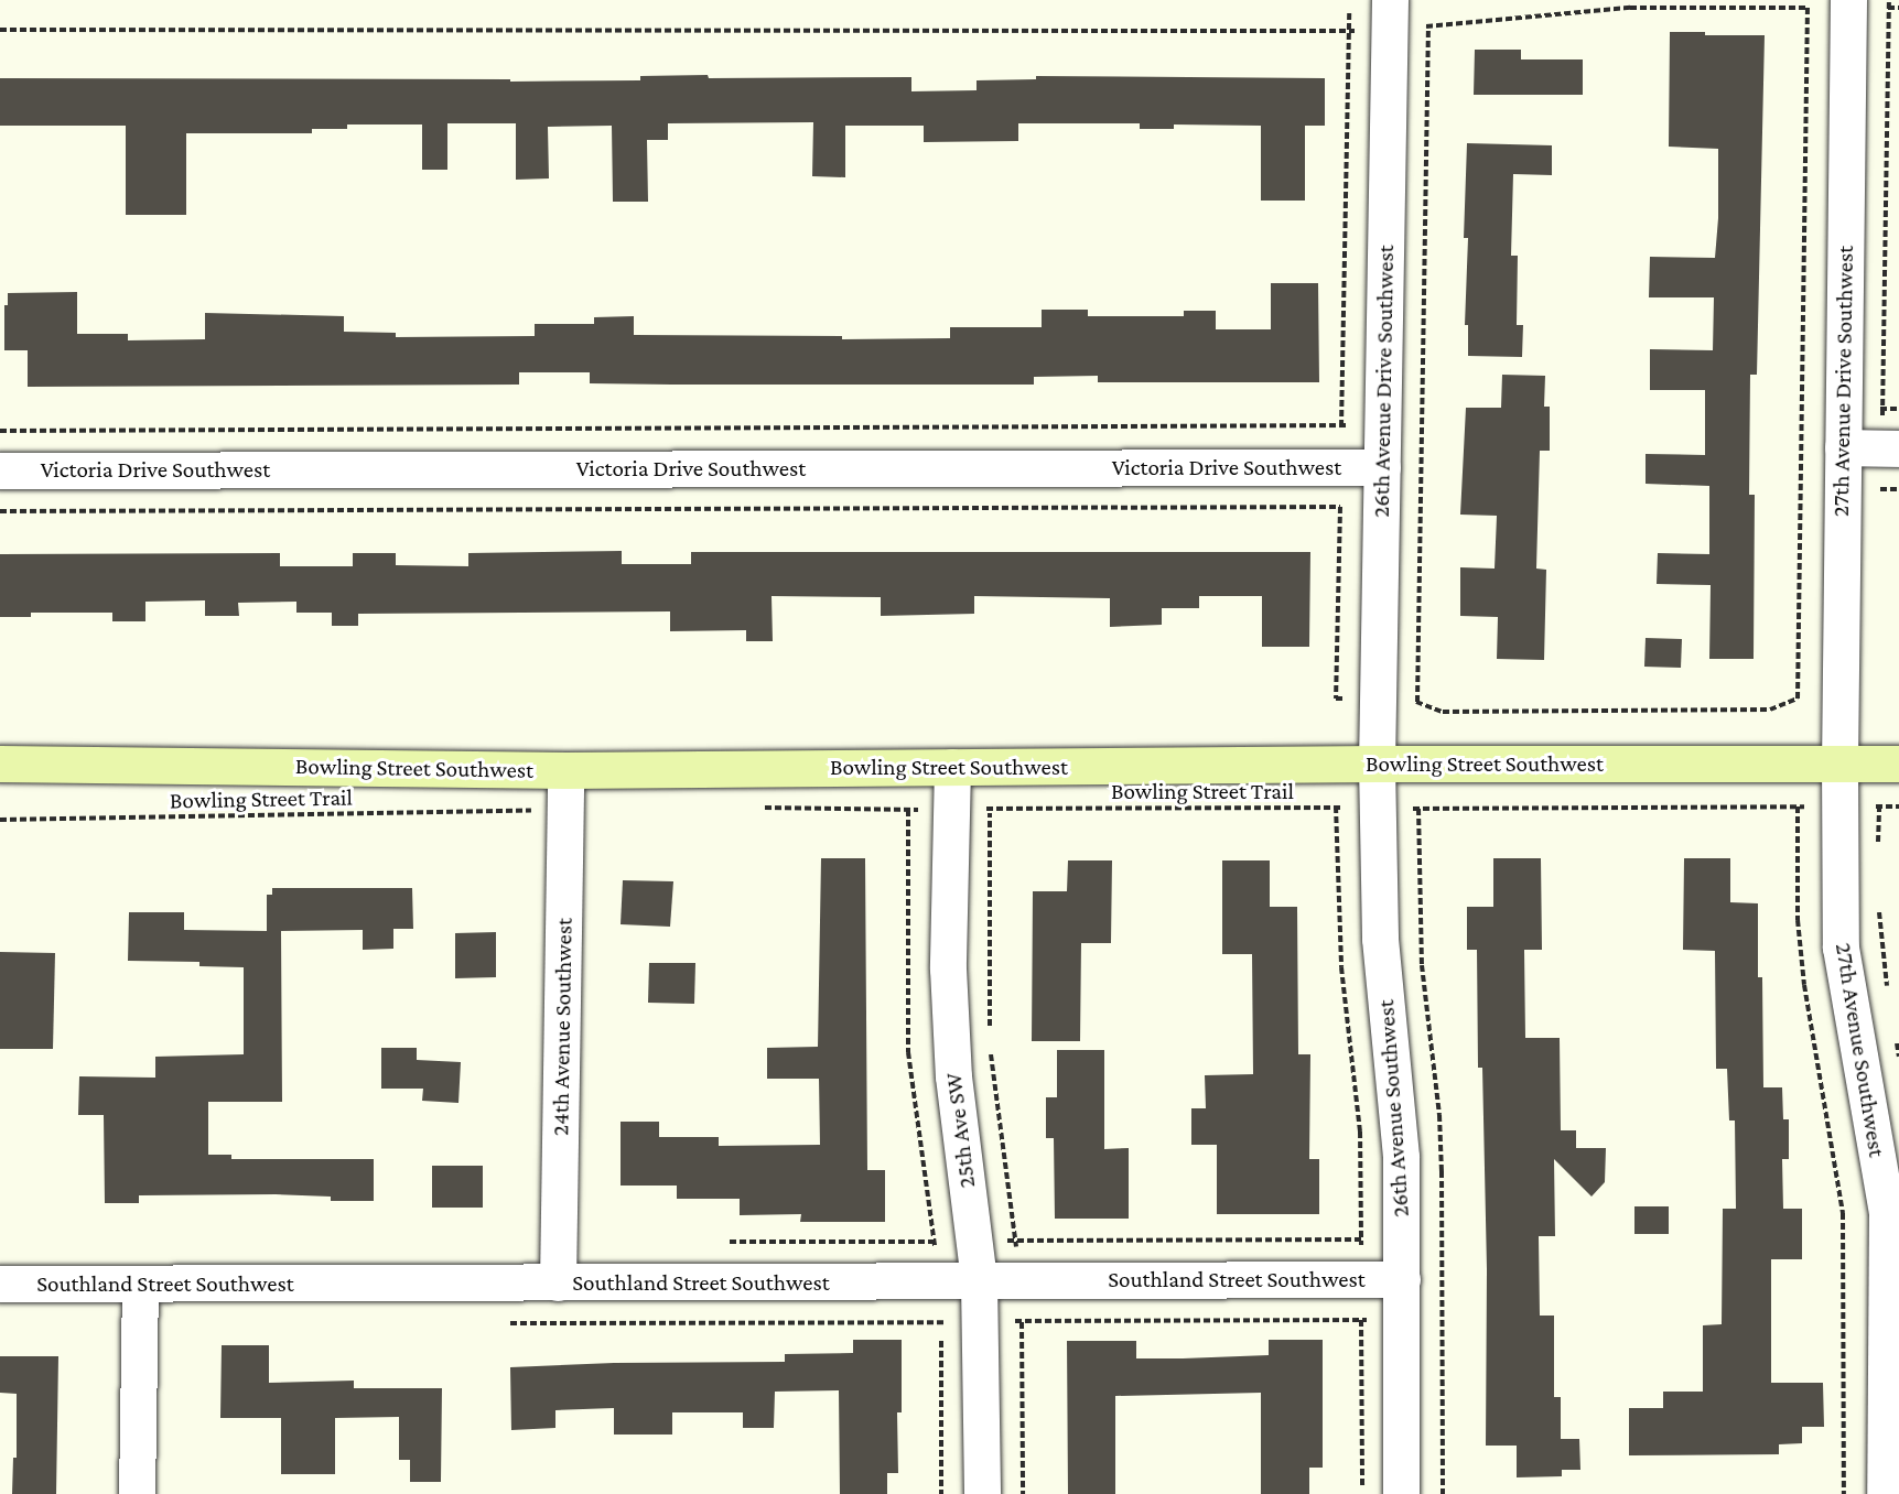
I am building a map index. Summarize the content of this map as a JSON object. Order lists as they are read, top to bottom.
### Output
{
  "streets": {
    "main road": ["Bowling Street Southwest"],
    "street": [
      "26th Avenue Drive Southwest",
      "27th Avenue Drive Southwest",
      "Victoria Drive Southwest",
      "24th Avenue Southwest",
      "27th Avenue Southwest",
      "26th Avenue Southwest",
      "25th Ave SW",
      "Southland Street Southwest"
    ],
    "path": ["Bowling Street Trail"]
  },
  "crossings": [
    ["26th Avenue Drive Southwest", "Victoria Drive Southwest"],
    ["26th Avenue Drive Southwest", "Bowling Street Southwest"],
    ["26th Avenue Drive Southwest", "26th Avenue Southwest"],
    ["27th Avenue Drive Southwest", "Bowling Street Southwest"],
    ["27th Avenue Drive Southwest", "27th Avenue Southwest"],
    ["Bowling Street Southwest", "24th Avenue Southwest"],
    ["Bowling Street Southwest", "27th Avenue Southwest"],
    ["Bowling Street Southwest", "26th Avenue Southwest"],
    ["Bowling Street Southwest", "25th Ave SW"],
    ["24th Avenue Southwest", "Southland Street Southwest"],
    ["26th Avenue Southwest", "Southland Street Southwest"],
    ["25th Ave SW", "Southland Street Southwest"]
  ]
}
